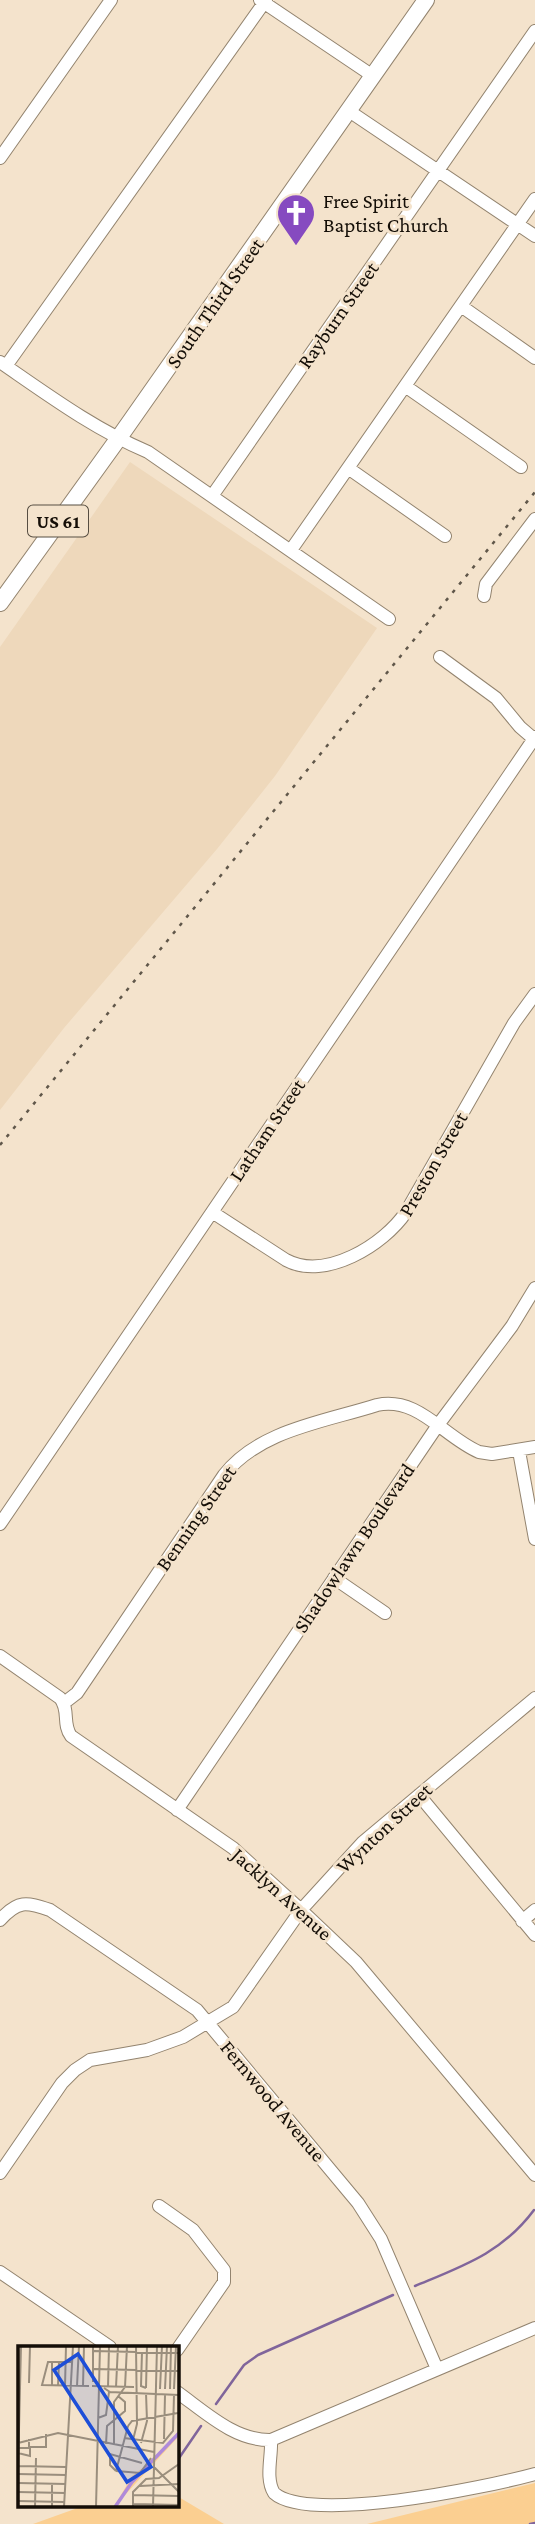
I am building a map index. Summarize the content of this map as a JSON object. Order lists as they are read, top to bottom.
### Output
{
  "streets": {
    "main road": ["South Third Street", "US 61"],
    "street": [
      "Rayburn Street",
      "Latham Street",
      "Preston Street",
      "Benning Street",
      "Shadowlawn Boulevard",
      "Wynton Street",
      "Jacklyn Avenue",
      "Fernwood Avenue"
    ]
  },
  "crossings": [
    ["Latham Street", "Preston Street"],
    ["Benning Street", "Shadowlawn Boulevard"],
    ["Benning Street", "Jacklyn Avenue"],
    ["Shadowlawn Boulevard", "Jacklyn Avenue"],
    ["Wynton Street", "Jacklyn Avenue"],
    ["Wynton Street", "Fernwood Avenue"]
  ],
  "places": {
    "church": ["Free Spirit Baptist Church"]
  }
}
